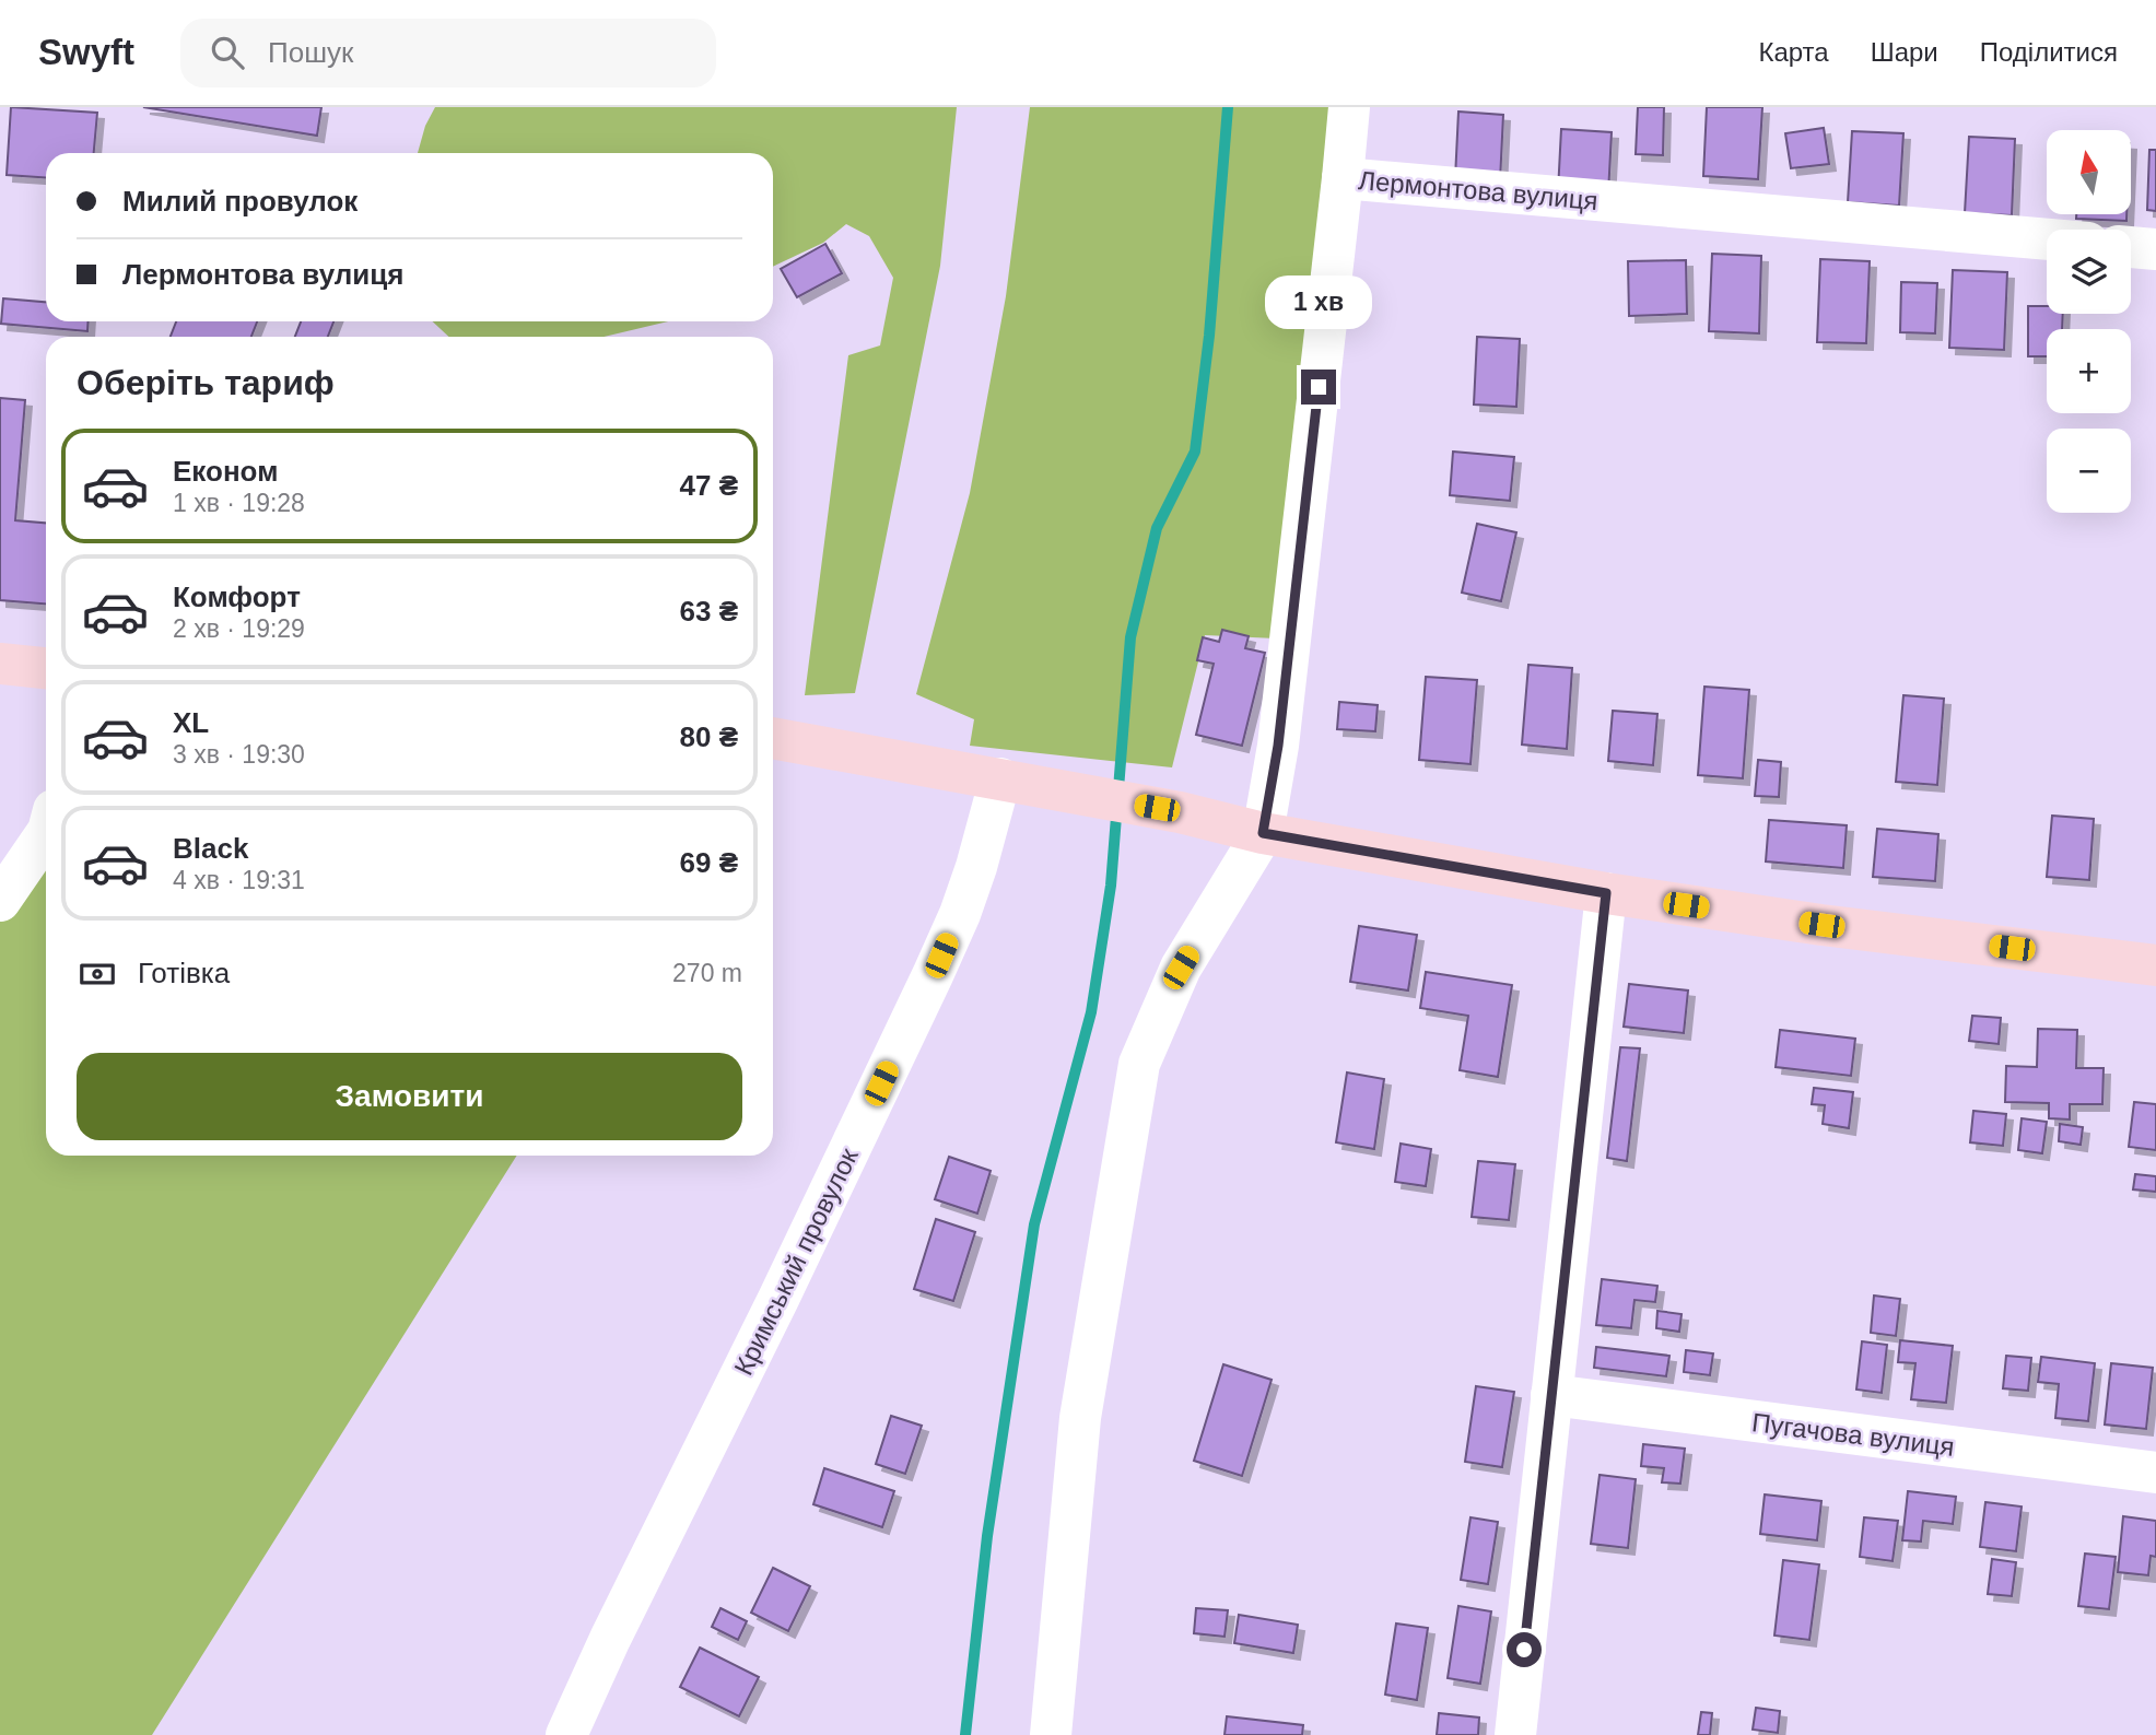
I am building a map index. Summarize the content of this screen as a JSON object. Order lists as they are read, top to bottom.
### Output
{
  "streets": {
    "street": ["Лермонтова вулиця", "Кримський провулок", "Пугачова вулиця"]
  },
  "north": "top",
  "page": {
    "header": "Swyft",
    "search": "Пошук",
    "nav": ["Карта", "Шари", "Поділитися"],
    "map_buttons": ["+", "−"],
    "banner": ["Милий провулок", "Лермонтова вулиця"],
    "bubble": "1 хв",
    "heading": "Оберіть тариф",
    "list": [
      {
        "name": "Економ",
        "note": "1 хв · 19:28",
        "value": "47 ₴"
      },
      {
        "name": "Комфорт",
        "note": "2 хв · 19:29",
        "value": "63 ₴"
      },
      {
        "name": "XL",
        "note": "3 хв · 19:30",
        "value": "80 ₴"
      },
      {
        "name": "Black",
        "note": "4 хв · 19:31",
        "value": "69 ₴"
      }
    ],
    "pay": ["Готівка", "270 m"],
    "buttons": "Замовити"
  }
}
